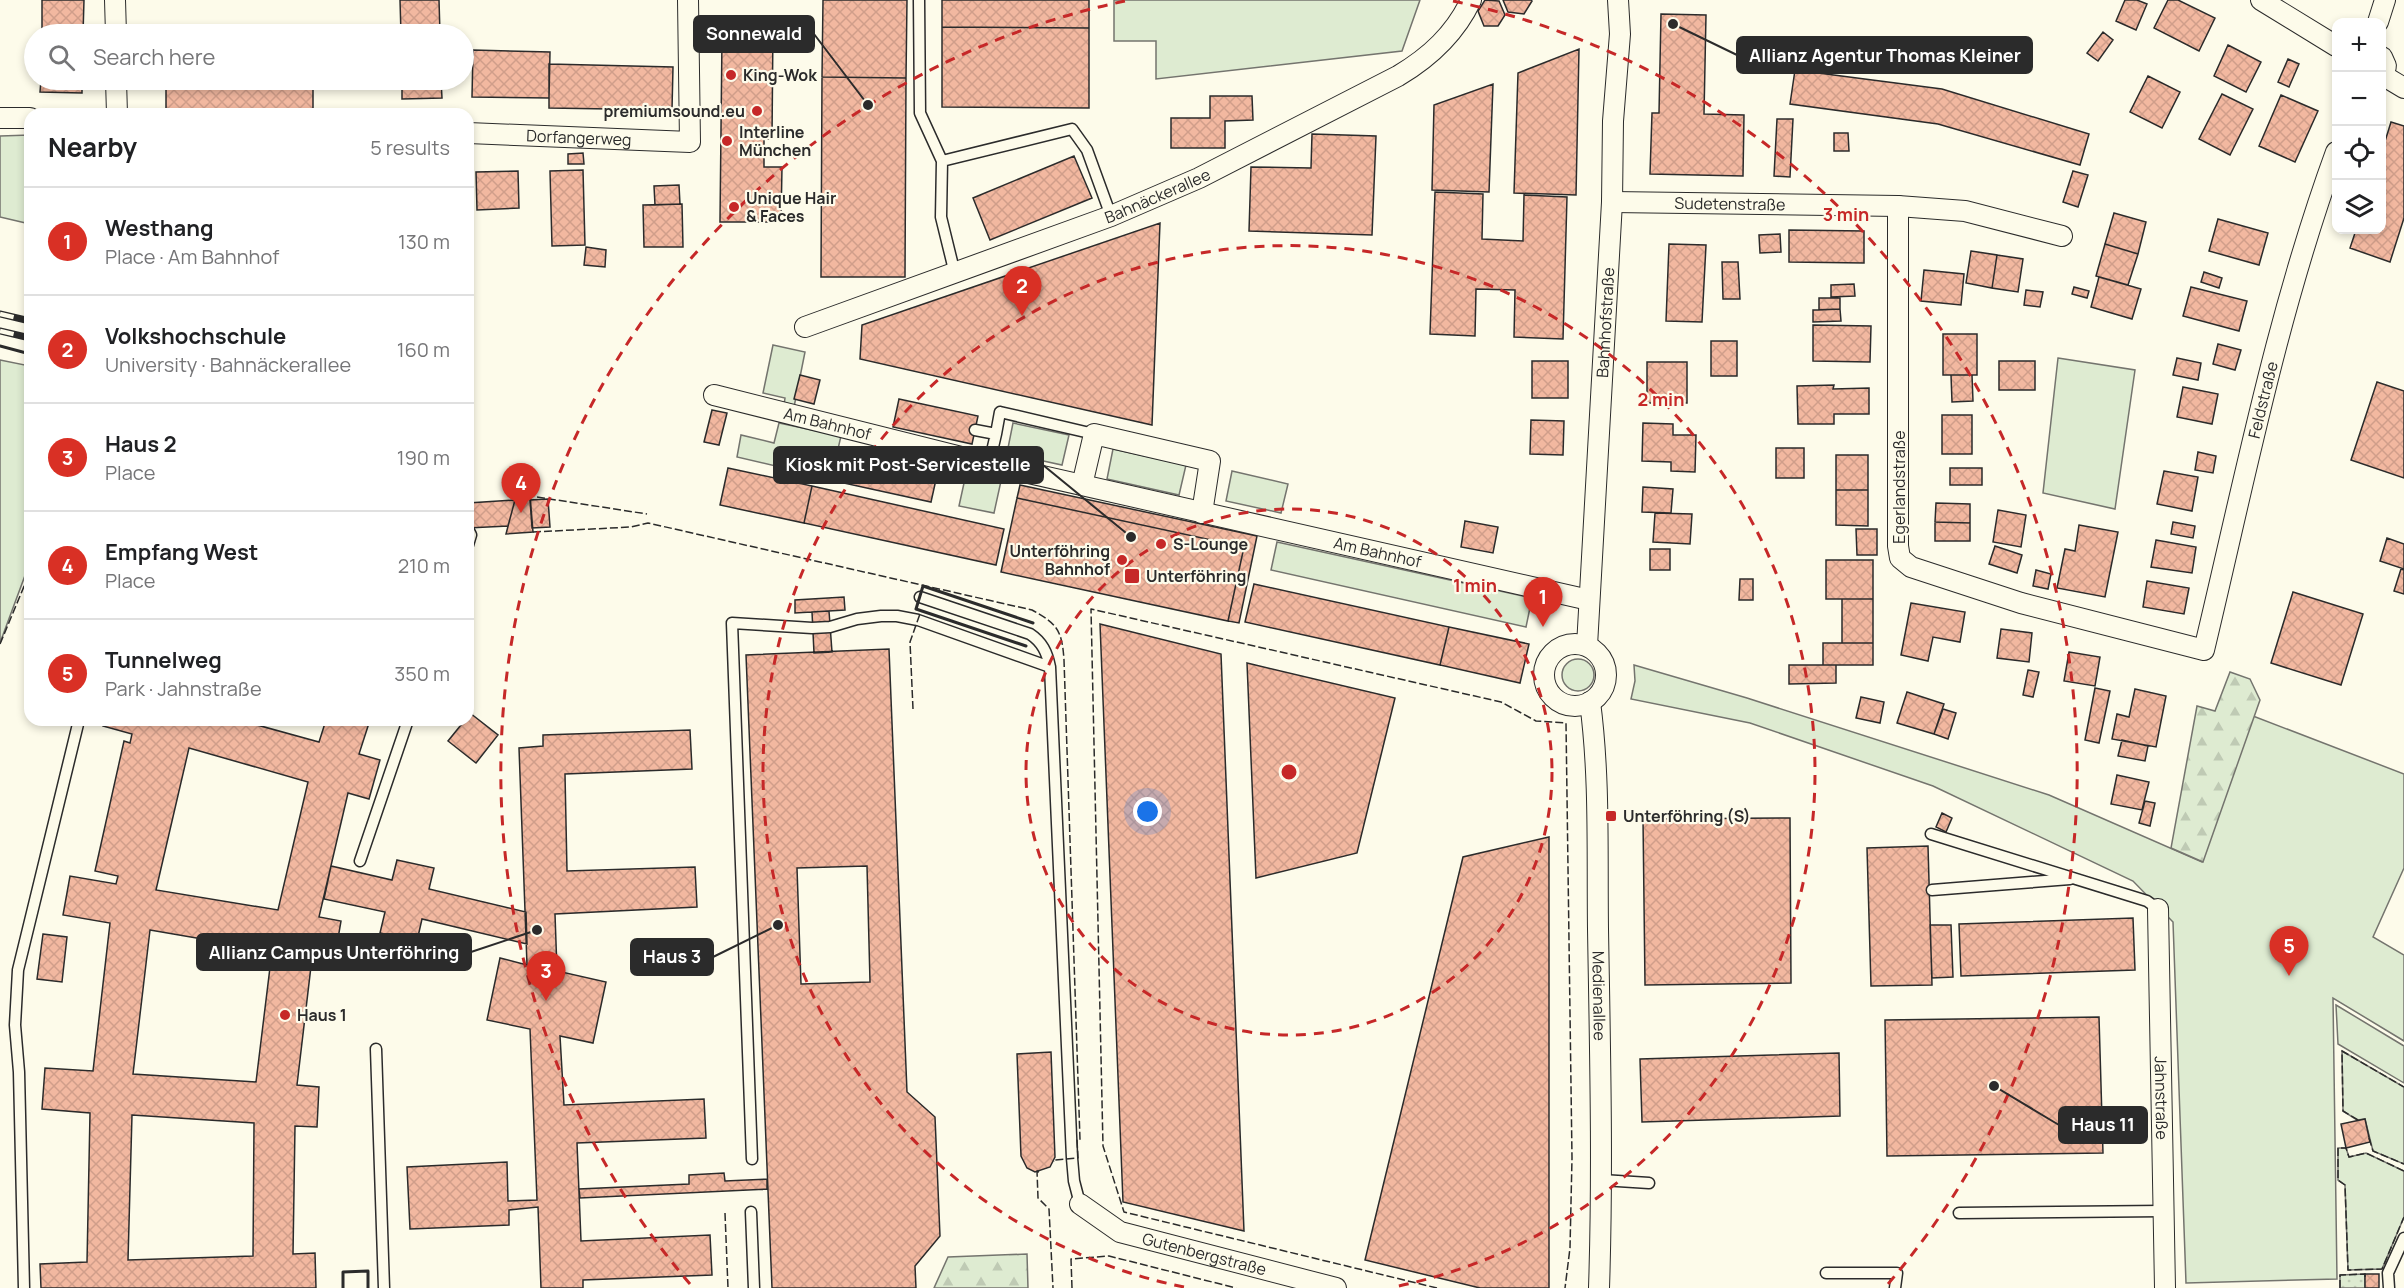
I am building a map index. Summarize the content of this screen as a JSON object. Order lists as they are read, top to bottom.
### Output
{
  "streets": {
    "street": [
      "Dorfangerweg",
      "Bahnäckerallee",
      "Sudetenstraße",
      "Bahnhofstraße",
      "Feldstraße",
      "Am Bahnhof",
      "Egerlandstraße",
      "Medienallee",
      "Jahnstraße",
      "Gutenbergstraße"
    ]
  },
  "crossings": [
    ["Sudetenstraße", "Bahnhofstraße"],
    ["Sudetenstraße", "Egerlandstraße"],
    ["Bahnhofstraße", "Am Bahnhof"],
    ["Bahnhofstraße", "Medienallee"],
    ["Feldstraße", "Egerlandstraße"]
  ],
  "places": {
    "other": [
      "Allianz Agentur Thomas Kleiner",
      "King-Wok",
      "Sonnewald",
      "premiumsound.eu",
      "Interline München",
      "Unique Hair & Faces",
      "Kiosk mit Post-Servicestelle",
      "S-Lounge",
      "Unterföhring Bahnhof",
      "Haus 3",
      "Allianz Campus Unterföhring",
      "Haus 1",
      "Haus 11"
    ],
    "transit": ["Unterföhring", "Unterföhring (S)"]
  },
  "page": {
    "map_buttons": ["+", "−"],
    "search": "Search here",
    "heading": ["Nearby", "5 results"],
    "list": [
      {
        "mark": "1",
        "name": "Westhang",
        "note": "Place · Am Bahnhof",
        "value": "130 m"
      },
      {
        "mark": "2",
        "name": "Volkshochschule",
        "note": "University · Bahnäckerallee",
        "value": "160 m"
      },
      {
        "mark": "3",
        "name": "Haus 2",
        "note": "Place",
        "value": "190 m"
      },
      {
        "mark": "4",
        "name": "Empfang West",
        "note": "Place",
        "value": "210 m"
      },
      {
        "mark": "5",
        "name": "Tunnelweg",
        "note": "Park · Jahnstraße",
        "value": "350 m"
      }
    ],
    "pins": [
      "2",
      "4",
      "1",
      "5",
      "3"
    ]
  },
  "rings": ["3 min", "2 min", "1 min"]
}
